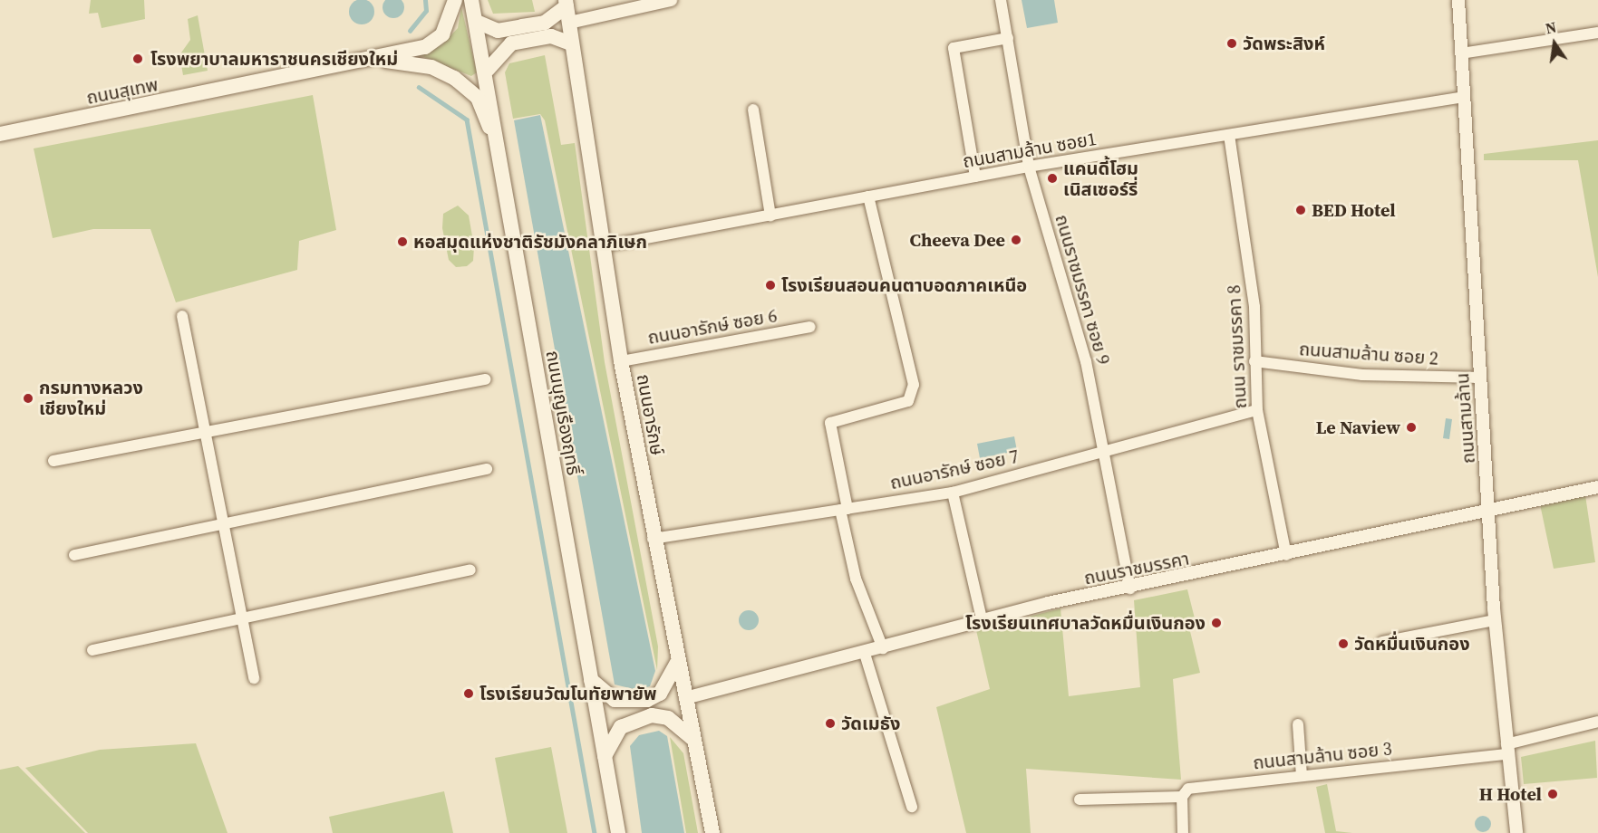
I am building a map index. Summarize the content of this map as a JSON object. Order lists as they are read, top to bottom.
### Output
{
  "streets": {
    "main road": ["ถนนสุเทพ", "ถนนบุญเรืองฤทธิ์", "ถนนอารักษ์"],
    "street": [
      "ถนนสามล้าน ซอย1",
      "ถนนราชมรรคา ซอย 9",
      "ถนนอารักษ์ ซอย 6",
      "ถนน ราชมรรคา 8",
      "ถนนสามล้าน ซอย 2",
      "ถนนสามล้าน",
      "ถนนอารักษ์ ซอย 7",
      "ถนนราชมรรคา",
      "ถนนสามล้าน ซอย 3"
    ]
  },
  "crossings": [
    ["ถนนสุเทพ", "ถนนบุญเรืองฤทธิ์"],
    ["ถนนสามล้าน ซอย1", "ถนนราชมรรคา ซอย 9"],
    ["ถนนสามล้าน ซอย1", "ถนน ราชมรรคา 8"],
    ["ถนนสามล้าน ซอย1", "ถนนอารักษ์"],
    ["ถนนสามล้าน ซอย1", "ถนนสามล้าน"],
    ["ถนนราชมรรคา ซอย 9", "ถนนอารักษ์ ซอย 7"],
    ["ถนนราชมรรคา ซอย 9", "ถนนราชมรรคา"],
    ["ถนนอารักษ์ ซอย 6", "ถนนอารักษ์"],
    ["ถนน ราชมรรคา 8", "ถนนสามล้าน ซอย 2"],
    ["ถนน ราชมรรคา 8", "ถนนอารักษ์ ซอย 7"],
    ["ถนน ราชมรรคา 8", "ถนนราชมรรคา"],
    ["ถนนสามล้าน ซอย 2", "ถนนสามล้าน"],
    ["ถนนอารักษ์", "ถนนอารักษ์ ซอย 7"],
    ["ถนนอารักษ์", "ถนนราชมรรคา"],
    ["ถนนสามล้าน", "ถนนราชมรรคา"],
    ["ถนนสามล้าน", "ถนนสามล้าน ซอย 3"]
  ],
  "places": [
    "วัดพระสิงห์",
    "โรงพยาบาลมหาราชนครเชียงใหม่",
    "แคนดี้โฮม เนิสเซอร์รี่",
    "BED Hotel",
    "Cheeva Dee",
    "หอสมุดแห่งชาติรัชมังคลาภิเษก",
    "โรงเรียนสอนคนตาบอดภาคเหนือ",
    "กรมทางหลวง เชียงใหม่",
    "Le Naview",
    "โรงเรียนเทศบาลวัดหมื่นเงินกอง",
    "วัดหมื่นเงินกอง",
    "โรงเรียนวัฒโนทัยพายัพ",
    "วัดเมธัง",
    "H Hotel"
  ],
  "north": "top"
}
